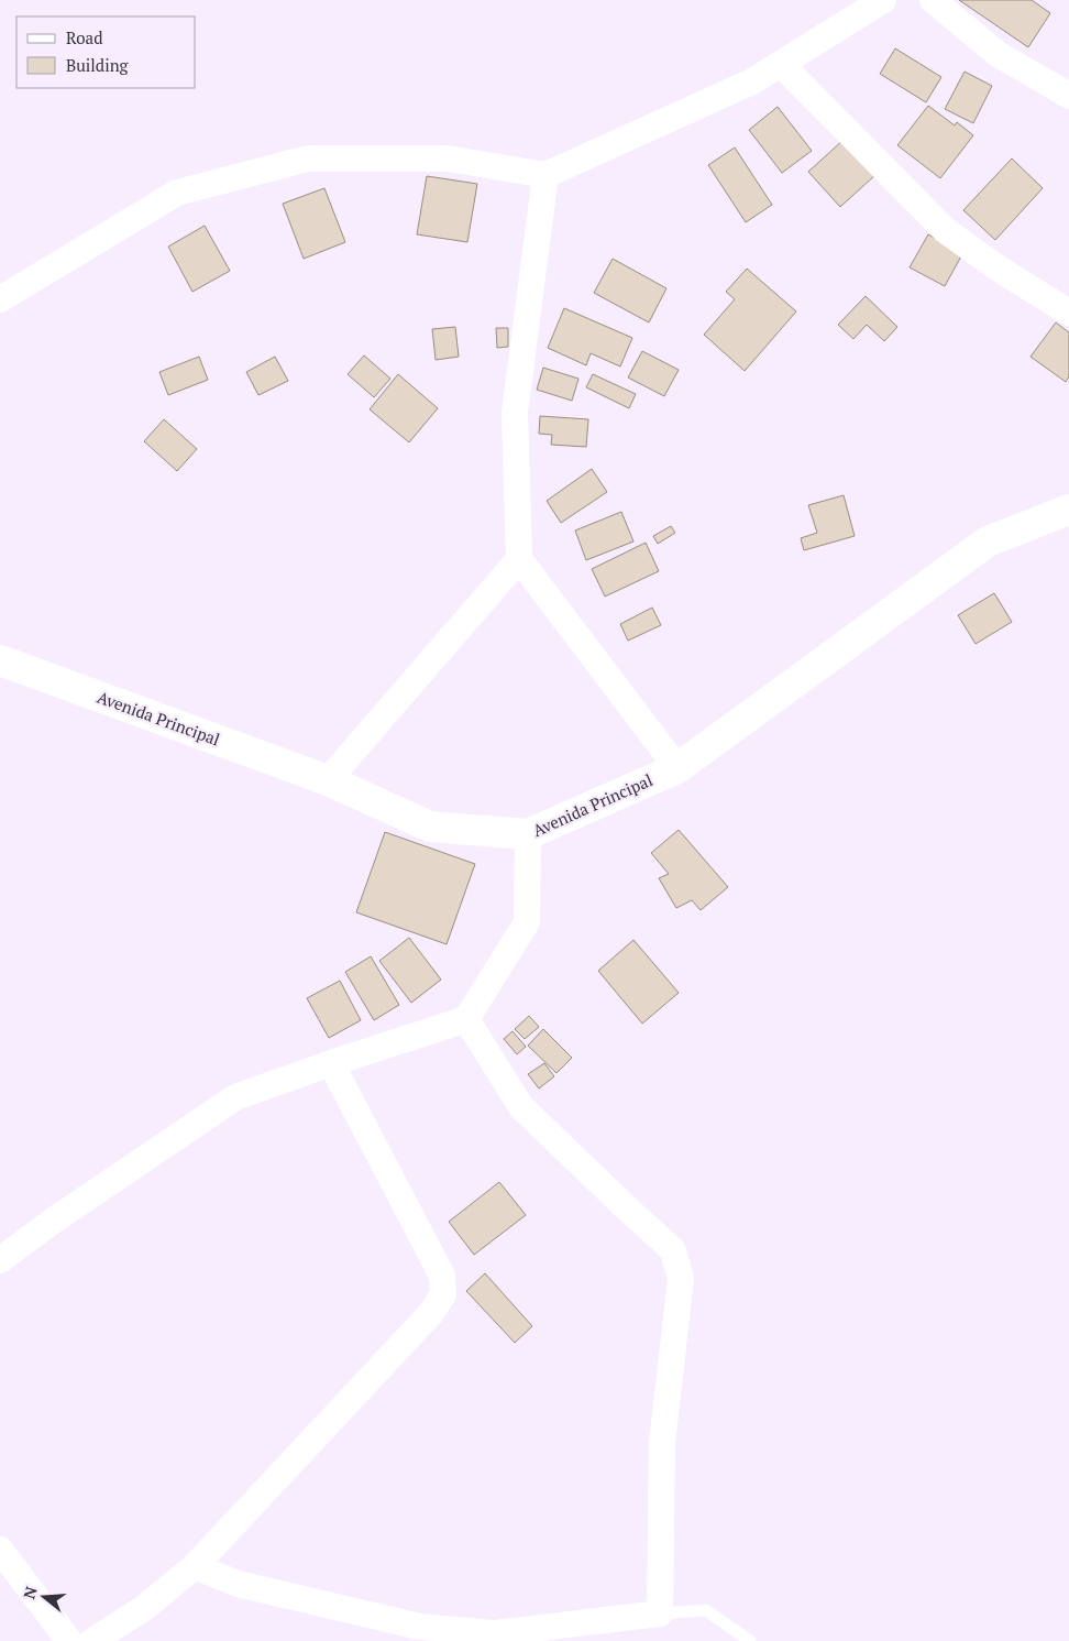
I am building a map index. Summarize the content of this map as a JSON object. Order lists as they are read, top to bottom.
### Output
{
  "streets": {
    "main road": ["Avenida Principal"]
  },
  "legend": ["Road", "Building"],
  "north": "left"
}
